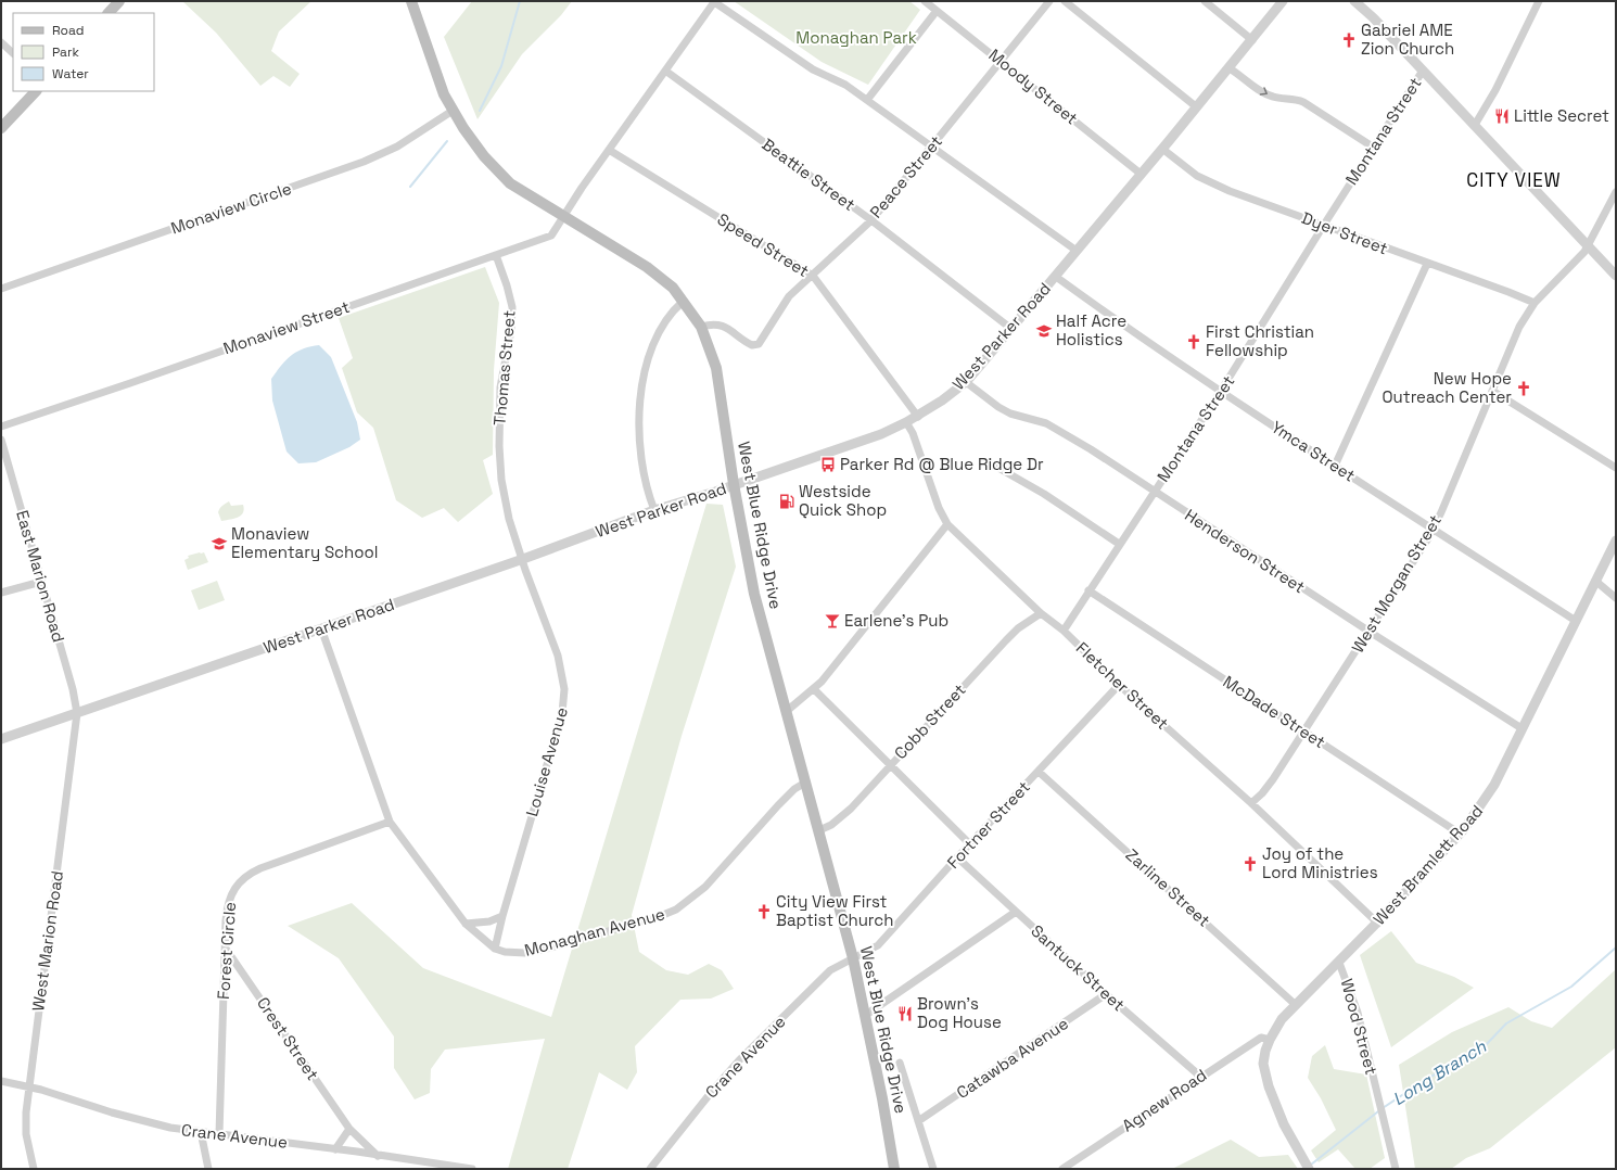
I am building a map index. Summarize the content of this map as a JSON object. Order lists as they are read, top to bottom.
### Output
{
  "streets": {
    "main road": ["West Blue Ridge Drive"],
    "street": [
      "Moody Street",
      "Montana Street",
      "Beattie Street",
      "Peace Street",
      "Monaview Circle",
      "Dyer Street",
      "Speed Street",
      "Monaview Street",
      "West Parker Road",
      "Thomas Street",
      "Ymca Street",
      "Henderson Street",
      "East Marion Road",
      "West Morgan Street",
      "Fletcher Street",
      "McDade Street",
      "Cobb Street",
      "Louise Avenue",
      "Fortner Street",
      "West Bramlett Road",
      "Zarline Street",
      "Monaghan Avenue",
      "West Marion Road",
      "Forest Circle",
      "Santuck Street",
      "Wood Street",
      "Crest Street",
      "Crane Avenue",
      "Catawba Avenue",
      "Agnew Road"
    ]
  },
  "crossings": [
    ["Moody Street", "Peace Street"],
    ["Moody Street", "West Parker Road"],
    ["Montana Street", "Dyer Street"],
    ["Montana Street", "Ymca Street"],
    ["Montana Street", "Henderson Street"],
    ["Montana Street", "Fletcher Street"],
    ["Montana Street", "McDade Street"],
    ["Beattie Street", "Peace Street"],
    ["Beattie Street", "West Parker Road"],
    ["Peace Street", "Speed Street"],
    ["Peace Street", "West Blue Ridge Drive"],
    ["Monaview Circle", "West Blue Ridge Drive"],
    ["Dyer Street", "West Parker Road"],
    ["Dyer Street", "West Morgan Street"],
    ["Speed Street", "West Parker Road"],
    ["Monaview Street", "Thomas Street"],
    ["Monaview Street", "West Blue Ridge Drive"],
    ["West Parker Road", "Thomas Street"],
    ["West Parker Road", "Ymca Street"],
    ["West Parker Road", "West Blue Ridge Drive"],
    ["West Parker Road", "Henderson Street"],
    ["West Parker Road", "East Marion Road"],
    ["West Parker Road", "Fletcher Street"],
    ["West Parker Road", "Louise Avenue"],
    ["West Parker Road", "Monaghan Avenue"],
    ["West Parker Road", "West Marion Road"],
    ["Thomas Street", "Louise Avenue"],
    ["Ymca Street", "West Morgan Street"],
    ["Ymca Street", "West Bramlett Road"],
    ["West Blue Ridge Drive", "Cobb Street"],
    ["West Blue Ridge Drive", "Fortner Street"],
    ["West Blue Ridge Drive", "Monaghan Avenue"],
    ["West Blue Ridge Drive", "Crane Avenue"],
    ["Henderson Street", "West Morgan Street"],
    ["Henderson Street", "West Bramlett Road"],
    ["East Marion Road", "West Marion Road"],
    ["West Morgan Street", "Fletcher Street"],
    ["West Morgan Street", "McDade Street"],
    ["Fletcher Street", "Cobb Street"],
    ["Fletcher Street", "Fortner Street"],
    ["Fletcher Street", "West Bramlett Road"],
    ["McDade Street", "West Bramlett Road"],
    ["Louise Avenue", "Monaghan Avenue"],
    ["Fortner Street", "Zarline Street"],
    ["Fortner Street", "Santuck Street"],
    ["Fortner Street", "Crane Avenue"],
    ["West Bramlett Road", "Zarline Street"],
    ["West Bramlett Road", "Wood Street"],
    ["West Bramlett Road", "Agnew Road"],
    ["Monaghan Avenue", "Forest Circle"],
    ["West Marion Road", "Crane Avenue"],
    ["Forest Circle", "Crest Street"],
    ["Forest Circle", "Crane Avenue"],
    ["Santuck Street", "Catawba Avenue"],
    ["Santuck Street", "Agnew Road"],
    ["Crest Street", "Crane Avenue"]
  ],
  "districts": ["CITY VIEW"],
  "water": ["Long Branch"],
  "parks": ["Monaghan Park"],
  "places": {
    "church": [
      "Gabriel AME Zion Church",
      "First Christian Fellowship",
      "New Hope Outreach Center",
      "Joy of the Lord Ministries",
      "City View First Baptist Church"
    ],
    "restaurant": ["Little Secret", "Brown's Dog House"],
    "school or university": ["Half Acre Holistics", "Monaview Elementary School"],
    "bus stop": ["Parker Rd @ Blue Ridge Dr"],
    "fuel station": ["Westside Quick Shop"],
    "bar": ["Earlene's Pub"]
  },
  "legend": ["Road", "Park", "Water"]
}
